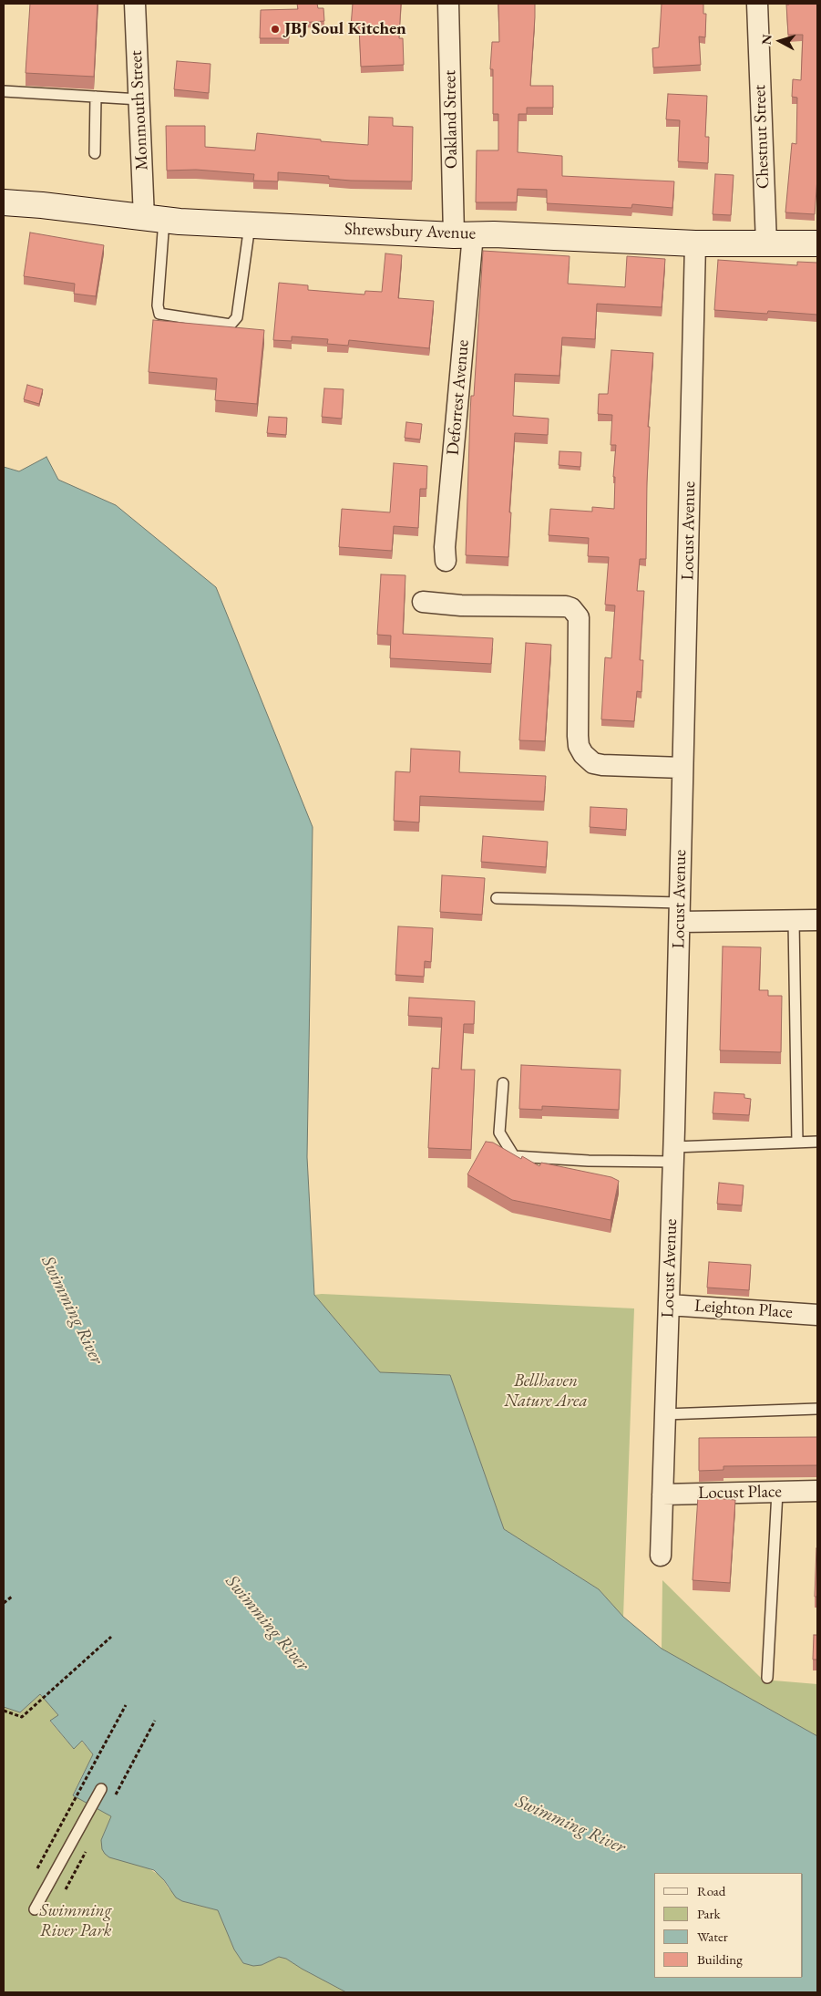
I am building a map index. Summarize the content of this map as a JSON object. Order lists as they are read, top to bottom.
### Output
{
  "streets": {
    "main road": ["Shrewsbury Avenue"],
    "street": [
      "Monmouth Street",
      "Oakland Street",
      "Chestnut Street",
      "Deforrest Avenue",
      "Locust Avenue",
      "Leighton Place",
      "Locust Place"
    ]
  },
  "crossings": [
    ["Monmouth Street", "Shrewsbury Avenue"],
    ["Oakland Street", "Shrewsbury Avenue"],
    ["Oakland Street", "Deforrest Avenue"],
    ["Chestnut Street", "Shrewsbury Avenue"],
    ["Shrewsbury Avenue", "Deforrest Avenue"],
    ["Shrewsbury Avenue", "Locust Avenue"],
    ["Locust Avenue", "Leighton Place"],
    ["Locust Avenue", "Locust Place"]
  ],
  "water": ["Swimming River"],
  "parks": ["Bellhaven Nature Area", "Swimming River Park"],
  "places": ["JBJ Soul Kitchen"],
  "legend": [
    "Road",
    "Park",
    "Water",
    "Building"
  ],
  "north": "left"
}
